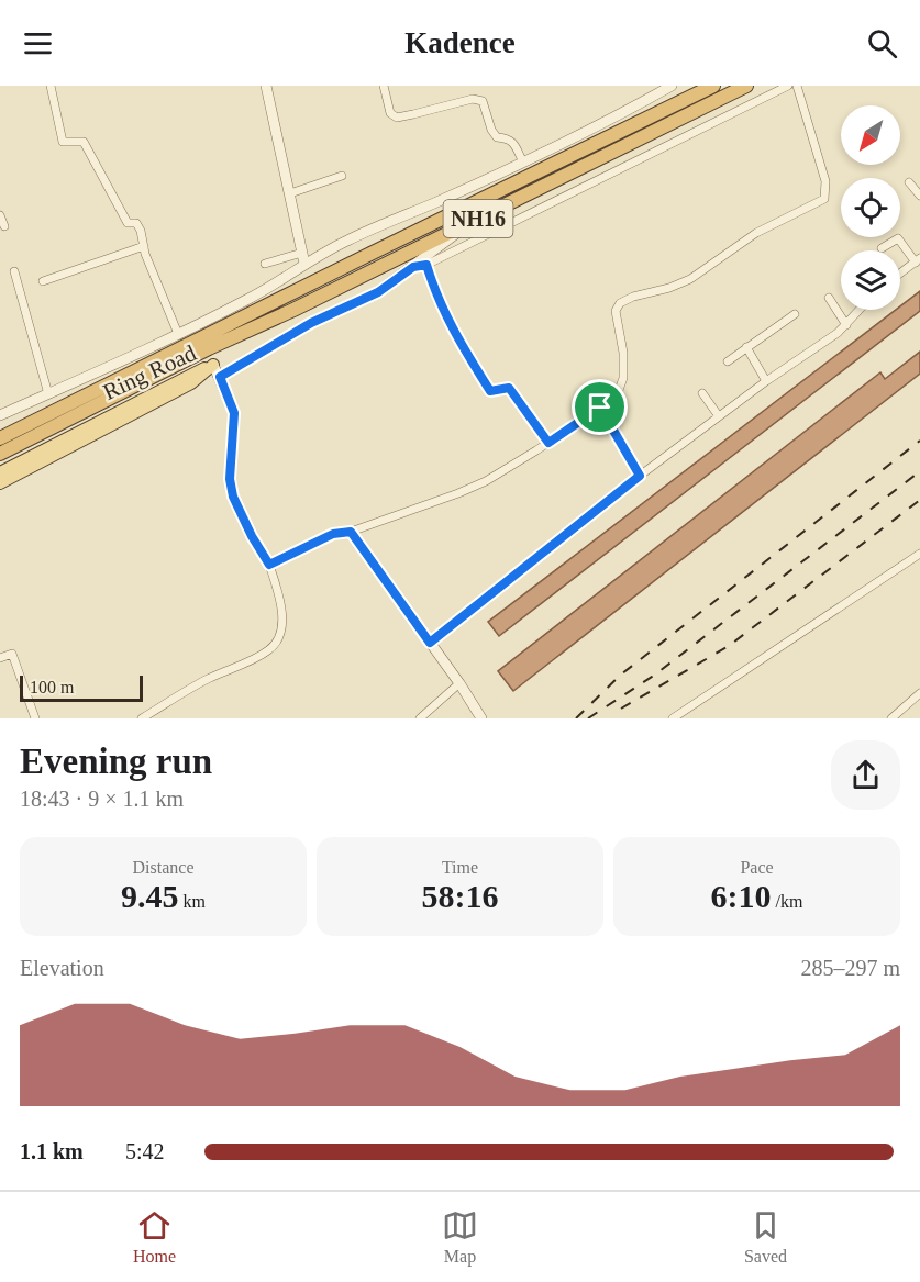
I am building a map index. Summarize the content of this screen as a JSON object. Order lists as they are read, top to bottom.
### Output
{
  "streets": {
    "highway": ["NH16"],
    "main road": ["Ring Road"]
  },
  "scale_bar": "100 m",
  "north": "bottom left",
  "page": {
    "header": "Kadence",
    "scale": "100 m",
    "heading": ["Evening run", "18:43 · 9 × 1.1 km"],
    "stats": [
      ["Distance", "9.45 km"],
      ["Time", "58:16"],
      ["Pace", "6:10 /km"]
    ],
    "chart": ["Elevation", "285–297 m"],
    "list": [
      {
        "name": "1.1 km",
        "note": "5:42"
      }
    ],
    "tabs": ["Home", "Map", "Saved"]
  }
}
